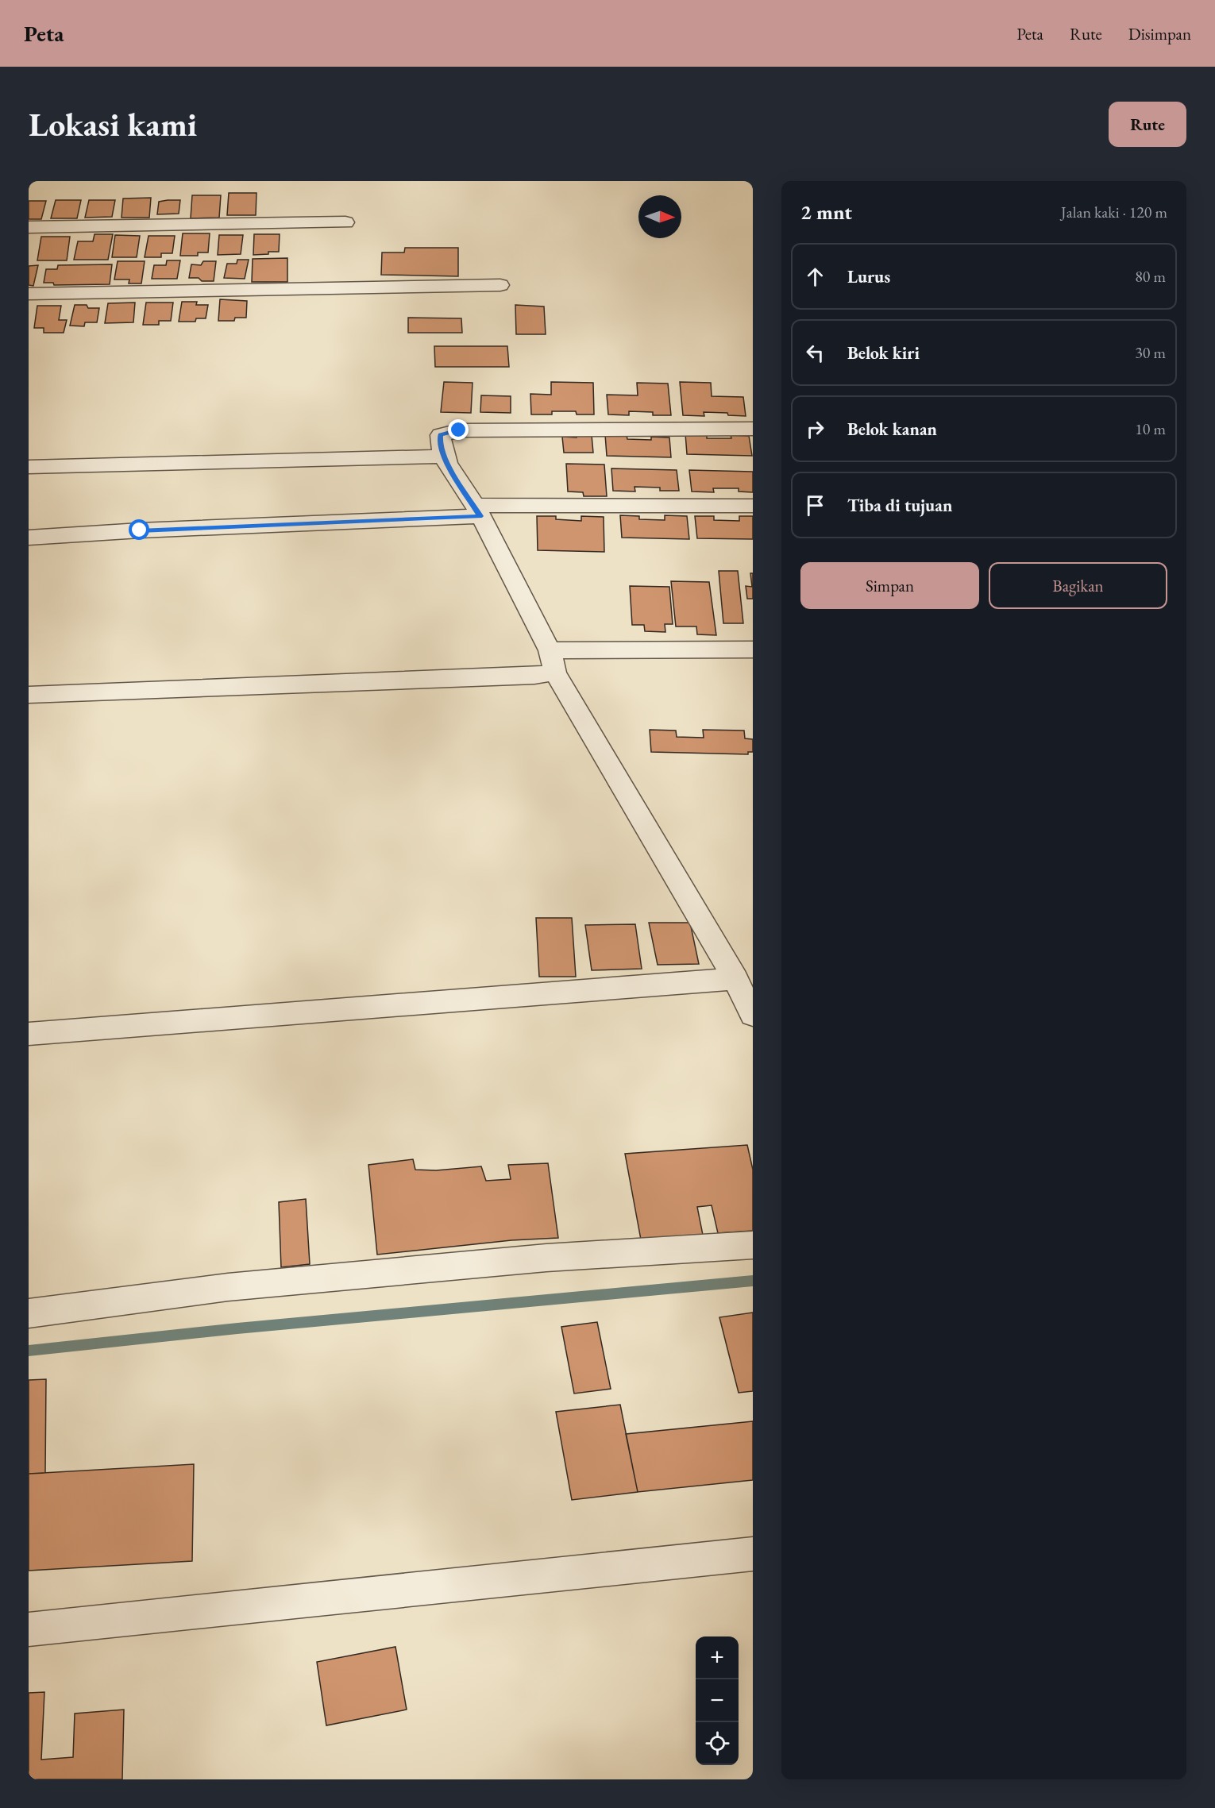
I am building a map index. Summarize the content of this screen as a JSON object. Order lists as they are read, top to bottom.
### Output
{
  "north": "right",
  "page": {
    "header": "Peta",
    "nav": ["Peta", "Rute", "Disimpan"],
    "buttons": [
      "Rute",
      ["Simpan", "Bagikan"]
    ],
    "title": "Lokasi kami",
    "heading": ["2 mnt", "Jalan kaki · 120 m"],
    "list": [
      ["Lurus", "80 m"],
      ["Belok kiri", "30 m"],
      ["Belok kanan", "10 m"],
      "Tiba di tujuan"
    ],
    "map_buttons": ["+", "−"]
  }
}
